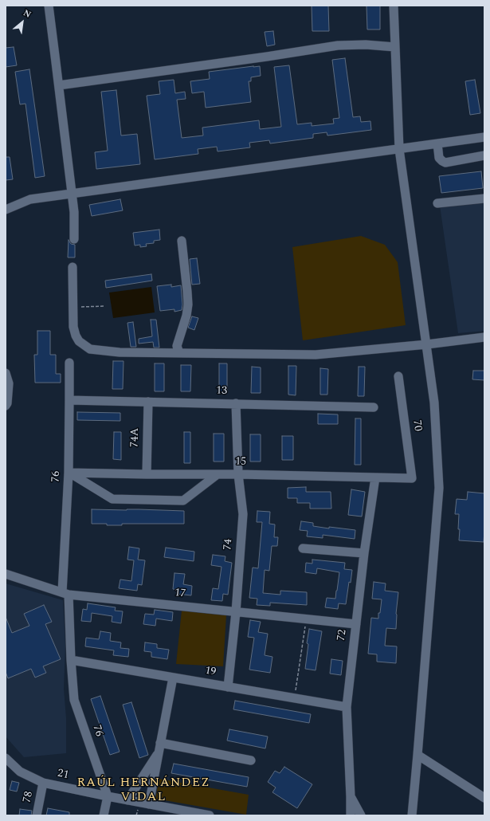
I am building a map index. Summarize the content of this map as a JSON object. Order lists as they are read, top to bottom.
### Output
{
  "streets": {
    "street": [
      "13",
      "70",
      "74A",
      "15",
      "76",
      "74",
      "17",
      "72",
      "19",
      "21",
      "78"
    ]
  },
  "crossings": [
    ["13", "74A"],
    ["13", "76"],
    ["13", "74"],
    ["70", "15"],
    ["74A", "15"],
    ["15", "76"],
    ["15", "74"],
    ["15", "72"],
    ["76", "17"],
    ["76", "19"],
    ["76", "21"],
    ["74", "17"],
    ["74", "19"],
    ["17", "72"],
    ["72", "19"],
    ["21", "78"]
  ],
  "districts": ["RAÚL HERNÁNDEZ VIDAL"],
  "north": "top right"
}
